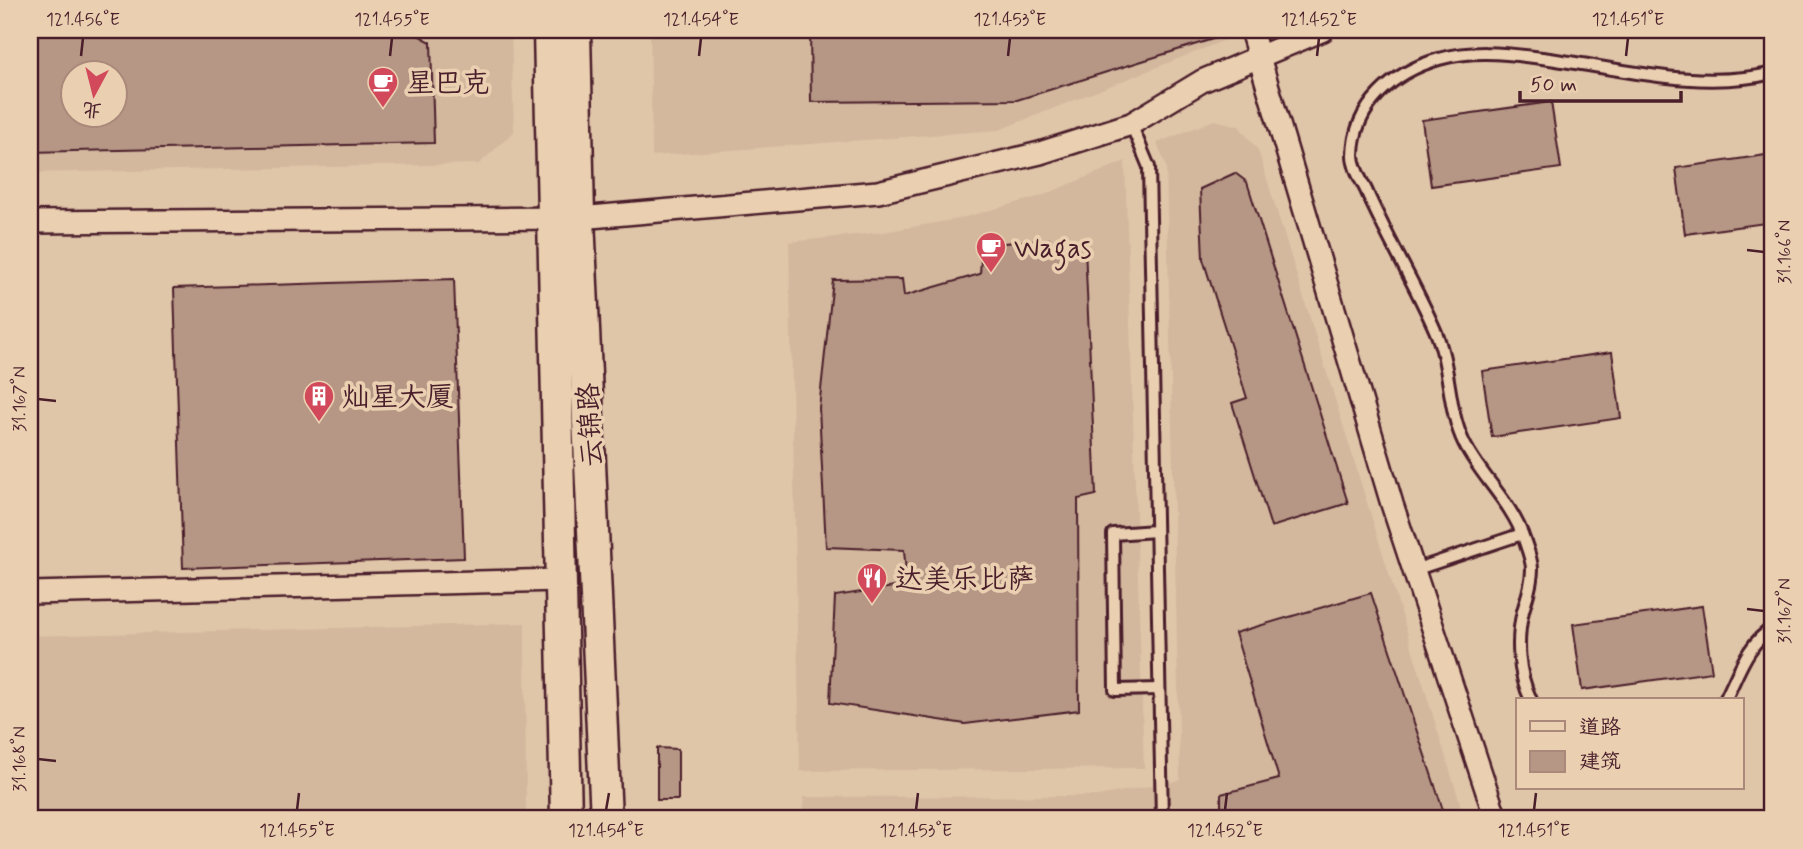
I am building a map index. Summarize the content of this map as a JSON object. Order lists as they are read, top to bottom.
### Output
{
  "streets": {
    "main road": ["云锦路"]
  },
  "places": {
    "cafe": ["星巴克", "Wagas"],
    "building": ["灿星大厦"],
    "restaurant": ["达美乐比萨"]
  },
  "legend": ["道路", "建筑"],
  "scale_bar": "50 m",
  "north": "bottom",
  "coordinates": [
    "121.456°E",
    "121.455°E",
    "121.454°E",
    "121.453°E",
    "121.452°E",
    "121.451°E",
    "31.166°N",
    "31.167°N",
    "31.168°N"
  ]
}
